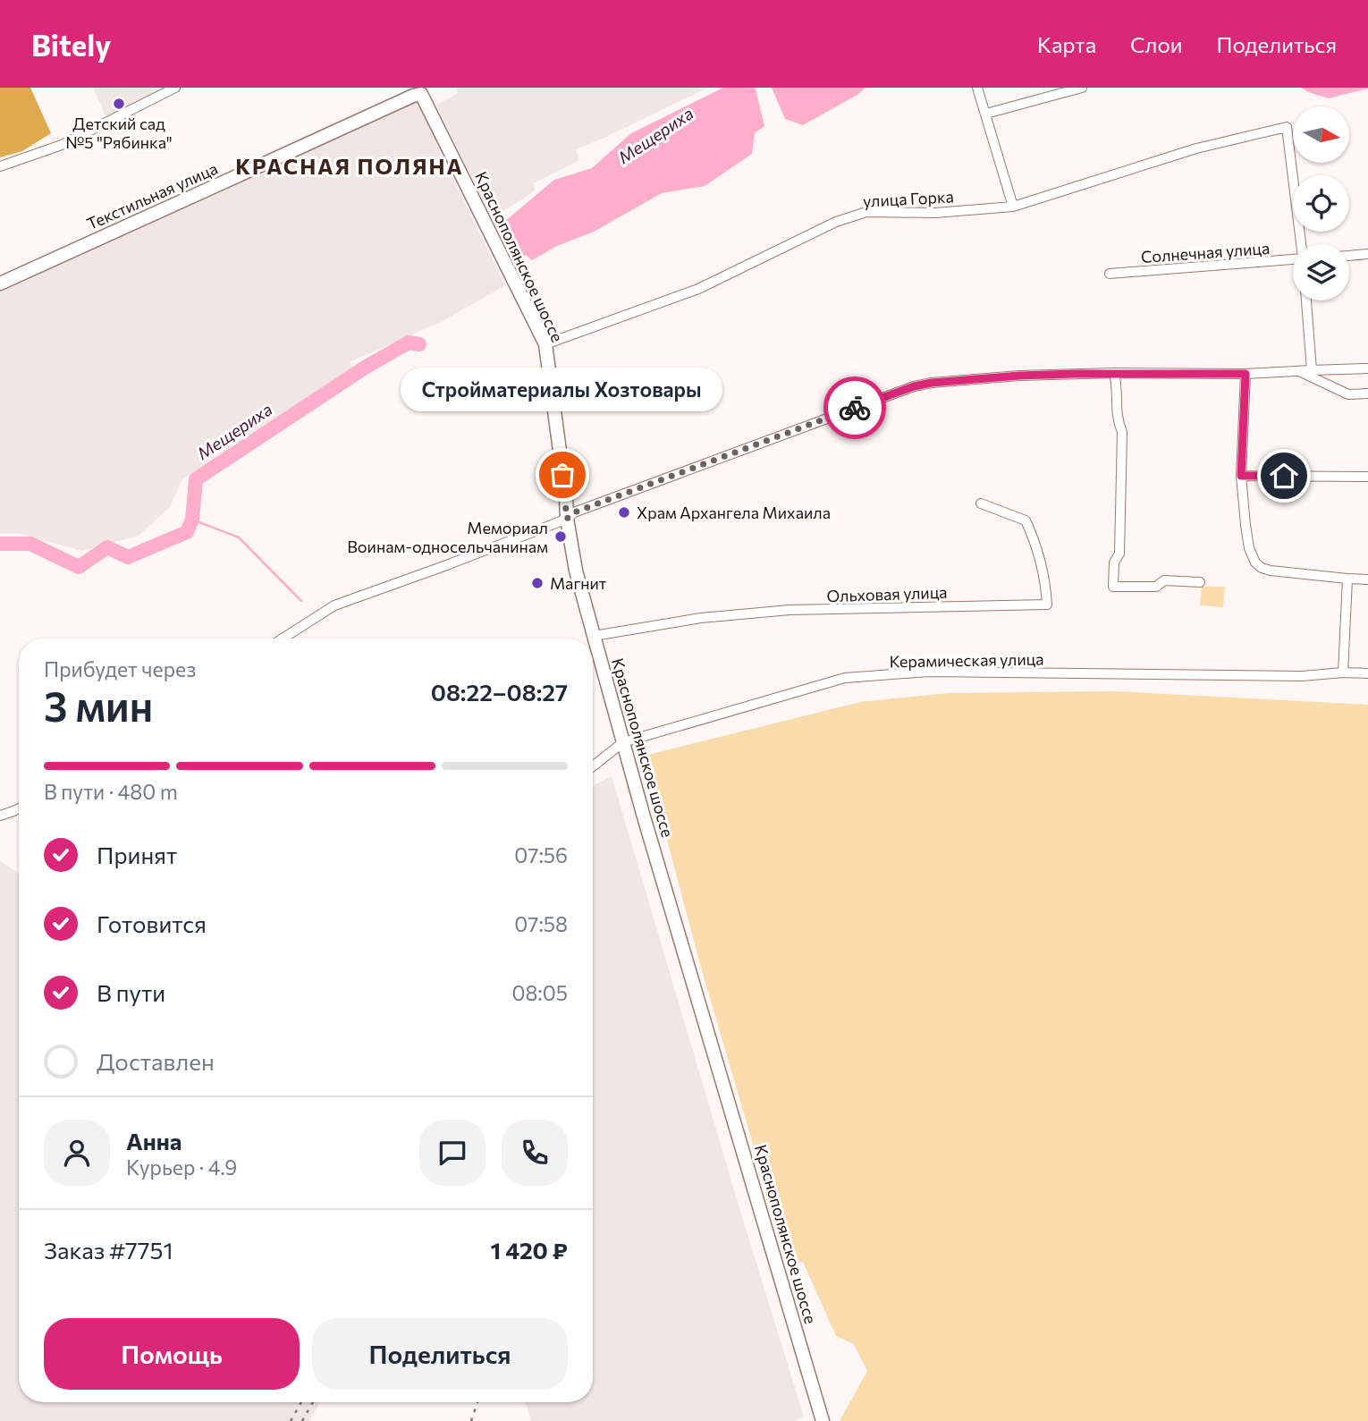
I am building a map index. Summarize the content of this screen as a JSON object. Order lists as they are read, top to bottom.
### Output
{
  "streets": {
    "main road": ["Текстильная улица", "Краснополянское шоссе"],
    "street": [
      "улица Горка",
      "Солнечная улица",
      "Ольховая улица",
      "Керамическая улица"
    ]
  },
  "crossings": [
    ["Текстильная улица", "Краснополянское шоссе"],
    ["улица Горка", "Краснополянское шоссе"],
    ["Краснополянское шоссе", "Ольховая улица"],
    ["Краснополянское шоссе", "Керамическая улица"]
  ],
  "districts": ["КРАСНАЯ ПОЛЯНА"],
  "water": ["Мещериха"],
  "places": [
    "Детский сад №5 \"Рябинка\"",
    "Стройматериалы Хозтовары",
    "Храм Архангела Михаила",
    "Мемориал Воинам-односельчанинам",
    "Магнит"
  ],
  "north": "right",
  "page": {
    "header": "Bitely",
    "nav": ["Карта", "Слои", "Поделиться"],
    "bubble": "Стройматериалы Хозтовары",
    "heading": ["3 мин", "Прибудет через", "08:22–08:27"],
    "panel": [
      "Анна",
      "Курьер · 4.9",
      "Заказ #7751",
      "1 420 ₽"
    ],
    "bar": "В пути · 480 m",
    "list": [
      ["Принят", "07:56"],
      ["Готовится", "07:58"],
      ["В пути", "08:05"],
      "Доставлен"
    ],
    "buttons": ["Помощь", "Поделиться"]
  }
}
